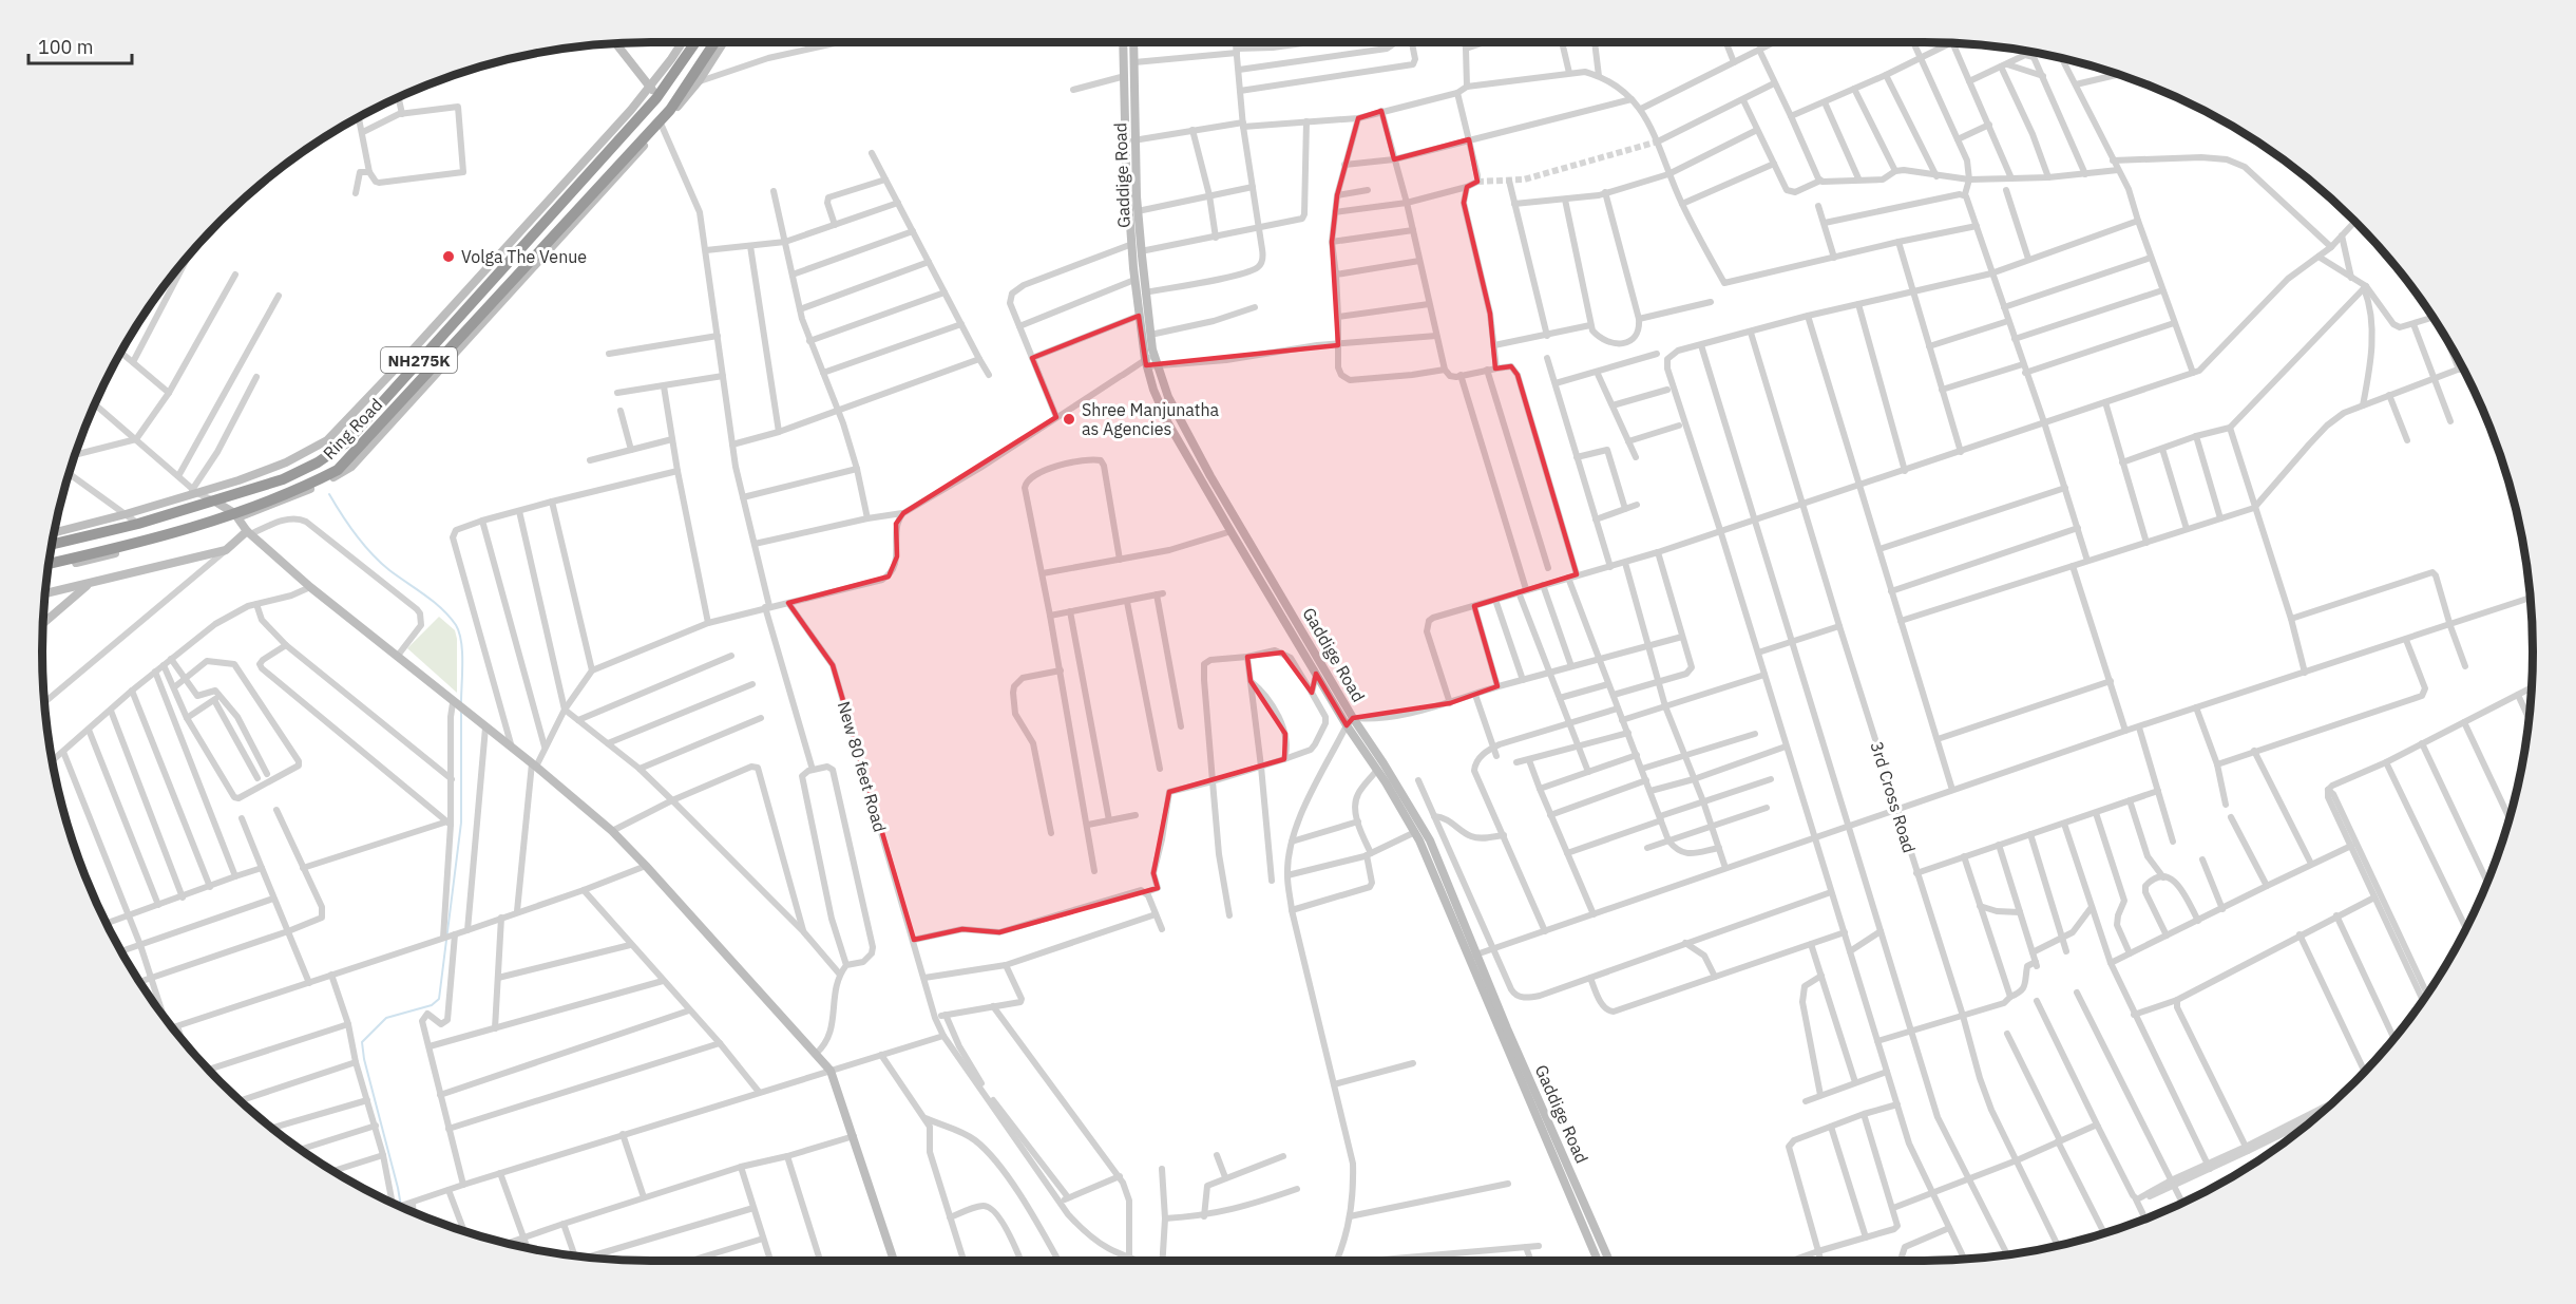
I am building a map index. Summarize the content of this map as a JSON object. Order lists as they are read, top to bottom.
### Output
{
  "streets": {
    "highway": ["NH275K", "Ring Road"],
    "street": ["Gaddige Road", "New 80 feet Road", "3rd Cross Road"]
  },
  "places": ["Volga The Venue", "Shree Manjunatha as Agencies"],
  "scale_bar": "100 m"
}
